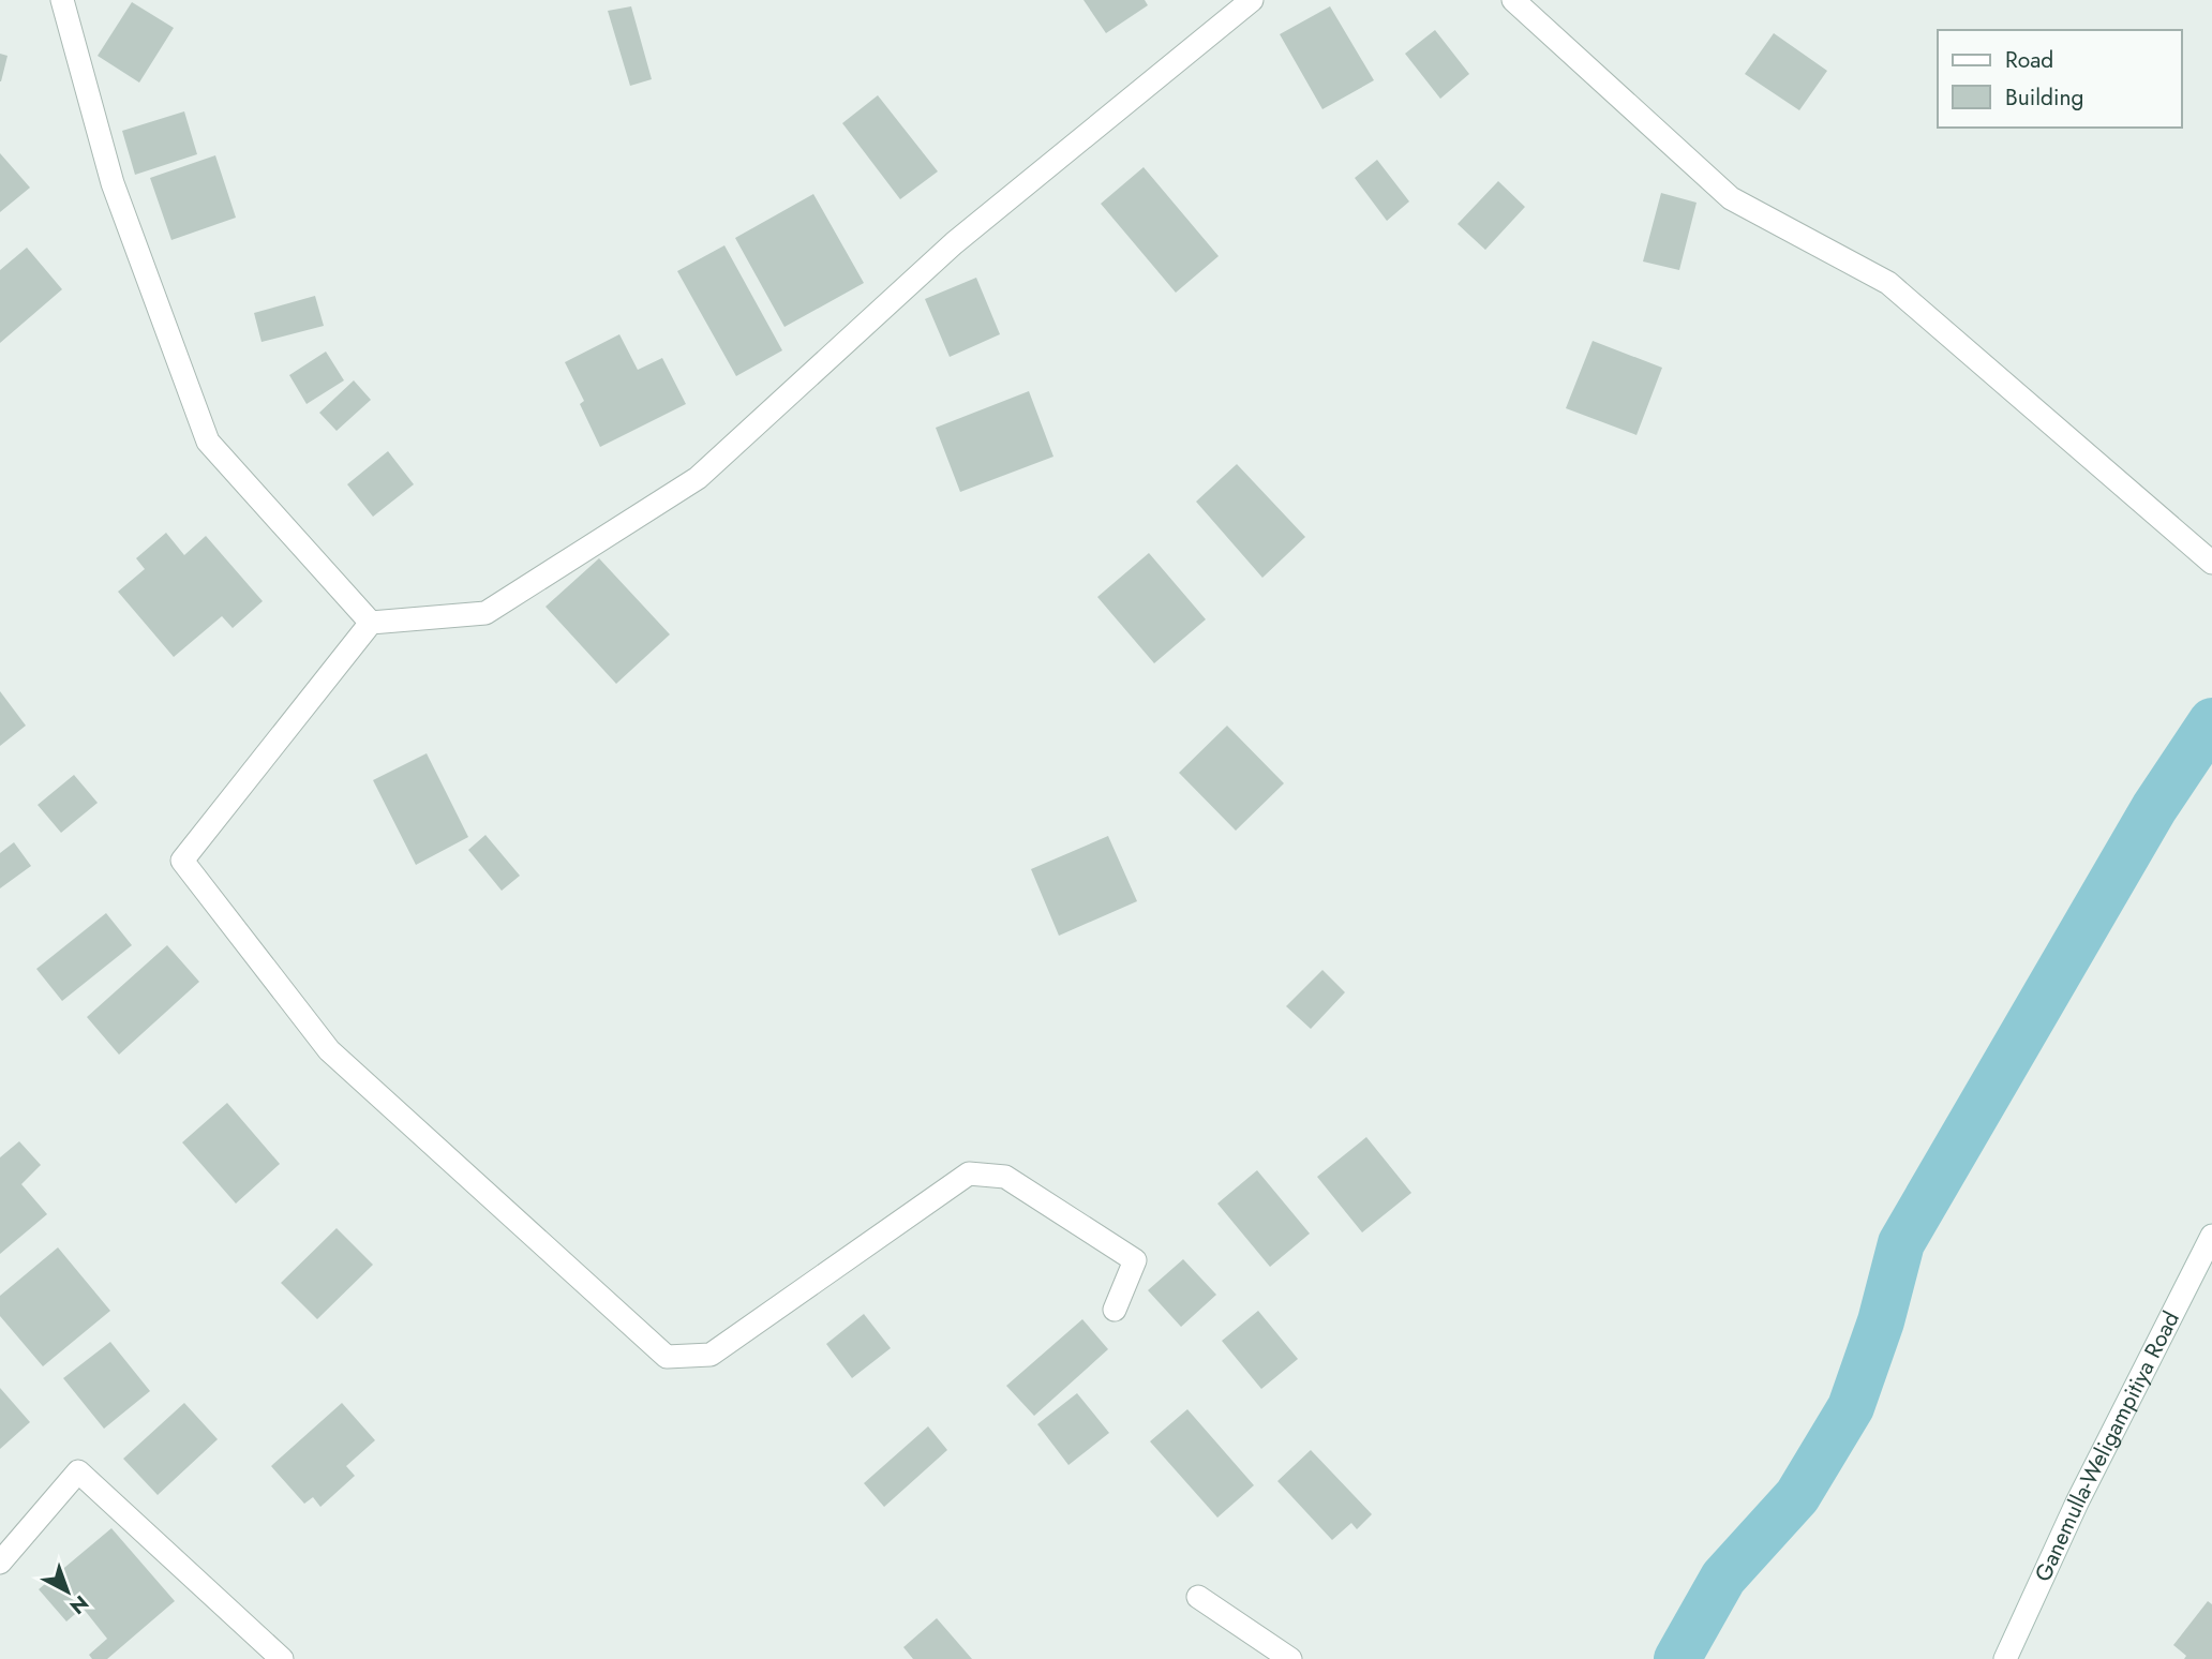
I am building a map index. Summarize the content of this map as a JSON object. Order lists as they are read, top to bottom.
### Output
{
  "streets": {
    "street": ["Ganemulla-Weligampitiya Road"]
  },
  "legend": ["Road", "Building"],
  "north": "bottom right"
}
